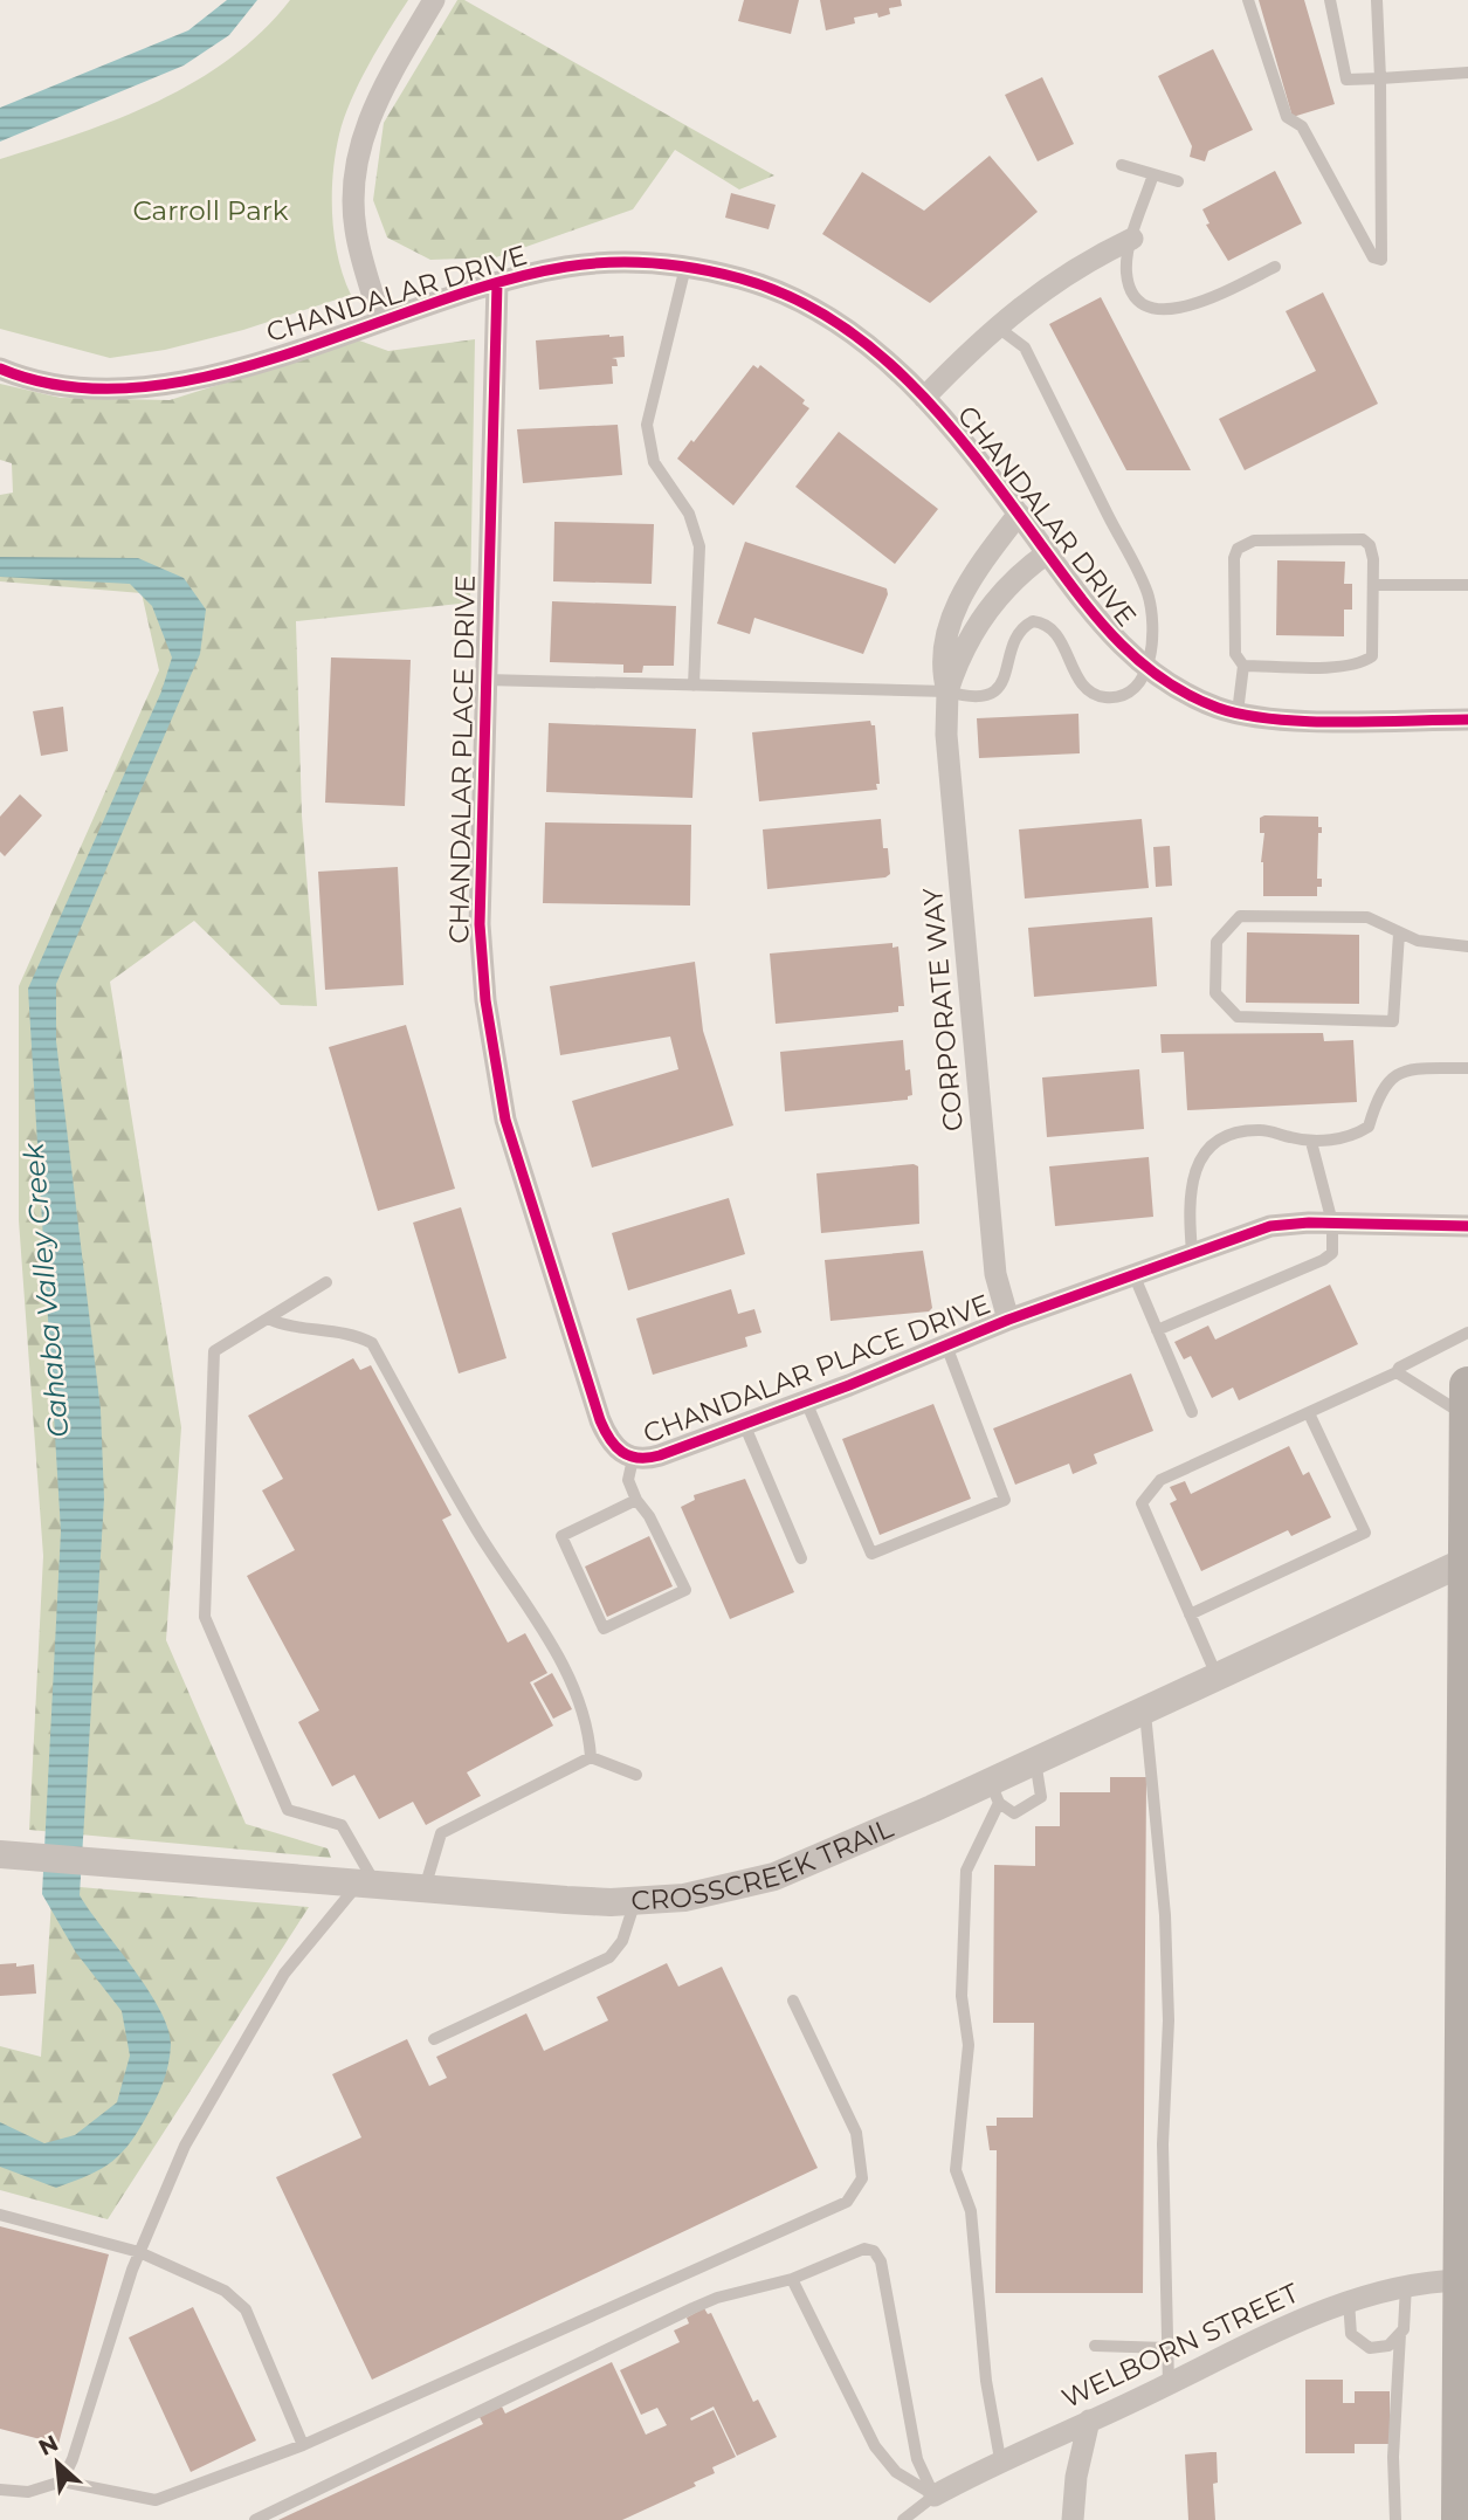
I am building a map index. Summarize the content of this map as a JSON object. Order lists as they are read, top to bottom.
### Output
{
  "streets": {
    "street": [
      "CHANDALAR DRIVE",
      "CHANDALAR PLACE DRIVE",
      "CORPORATE WAY",
      "CROSSCREEK TRAIL",
      "WELBORN STREET"
    ]
  },
  "crossings": [
    ["CHANDALAR DRIVE", "CHANDALAR PLACE DRIVE"],
    ["CHANDALAR DRIVE", "CORPORATE WAY"],
    ["CHANDALAR PLACE DRIVE", "CORPORATE WAY"]
  ],
  "water": ["Cahaba Valley Creek"],
  "parks": ["Carroll Park"],
  "north": "top left"
}
